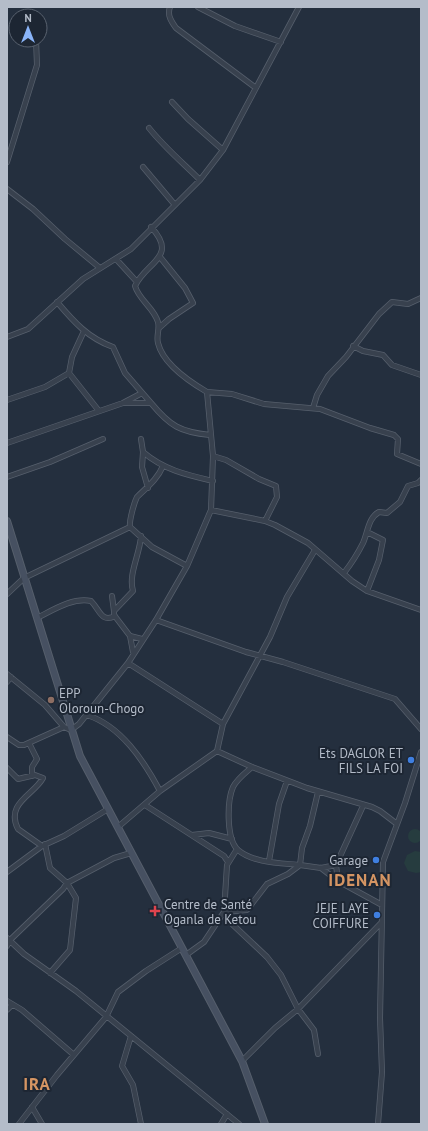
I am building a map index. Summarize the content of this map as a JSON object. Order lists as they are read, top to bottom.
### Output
{
  "districts": ["IDENAN", "IRA"],
  "places": {
    "other": [
      "EPP Oloroun-Chogo",
      "Ets DAGLOR ET FILS LA FOI",
      "Garage",
      "JEJE LAYE COIFFURE"
    ],
    "health": ["Centre de Santé Oganla de Ketou"]
  },
  "north": "top"
}
